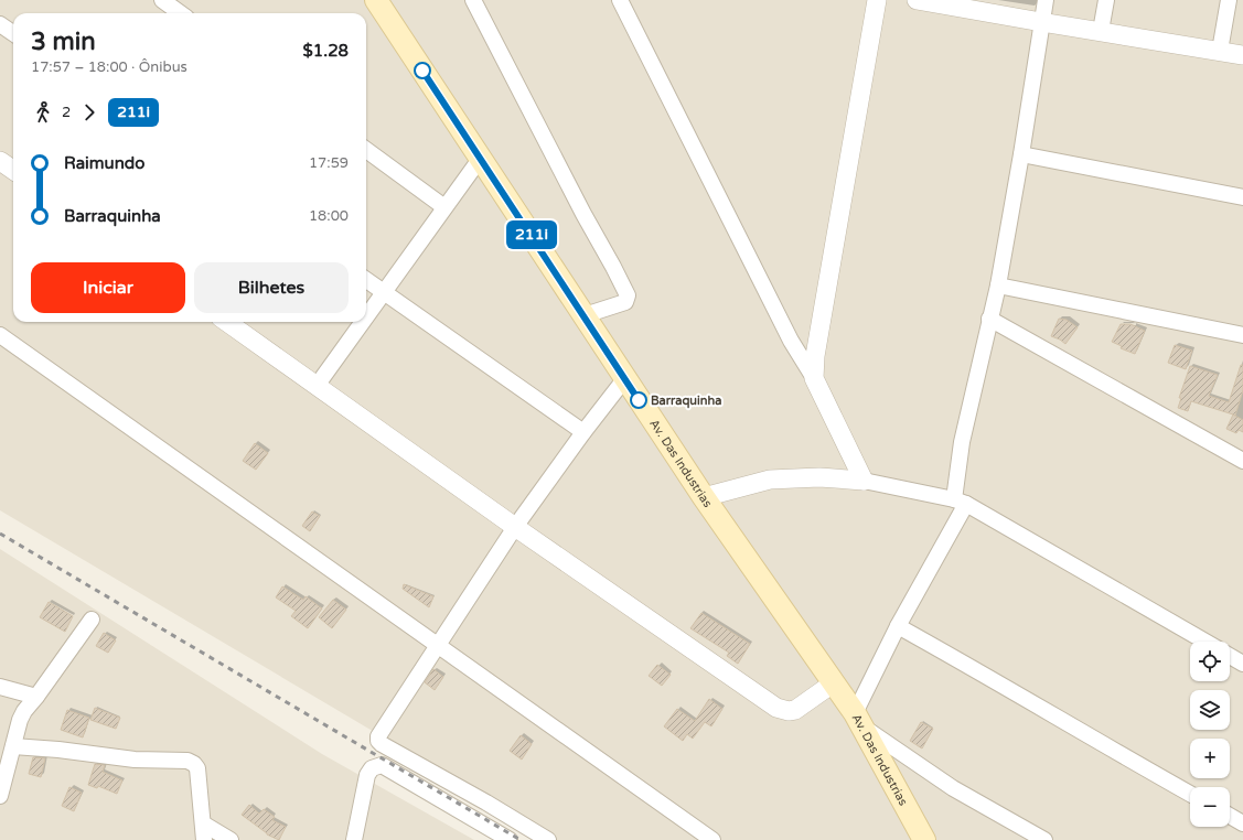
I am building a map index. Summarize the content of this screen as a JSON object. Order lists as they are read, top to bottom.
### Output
{
  "streets": {
    "main road": ["Av. Das Industrias"]
  },
  "places": ["Barraquinha"],
  "lines": ["bus line 211i"],
  "page": {
    "on_map": "211i",
    "heading": ["3 min", "17:57 – 18:00 · Ônibus", "$1.28"],
    "legs": ["2", "211i"],
    "list": [
      {
        "name": "Raimundo",
        "value": "17:59"
      },
      {
        "name": "Barraquinha",
        "value": "18:00"
      }
    ],
    "buttons": ["Iniciar", "Bilhetes"],
    "map_buttons": ["+", "−"]
  }
}
